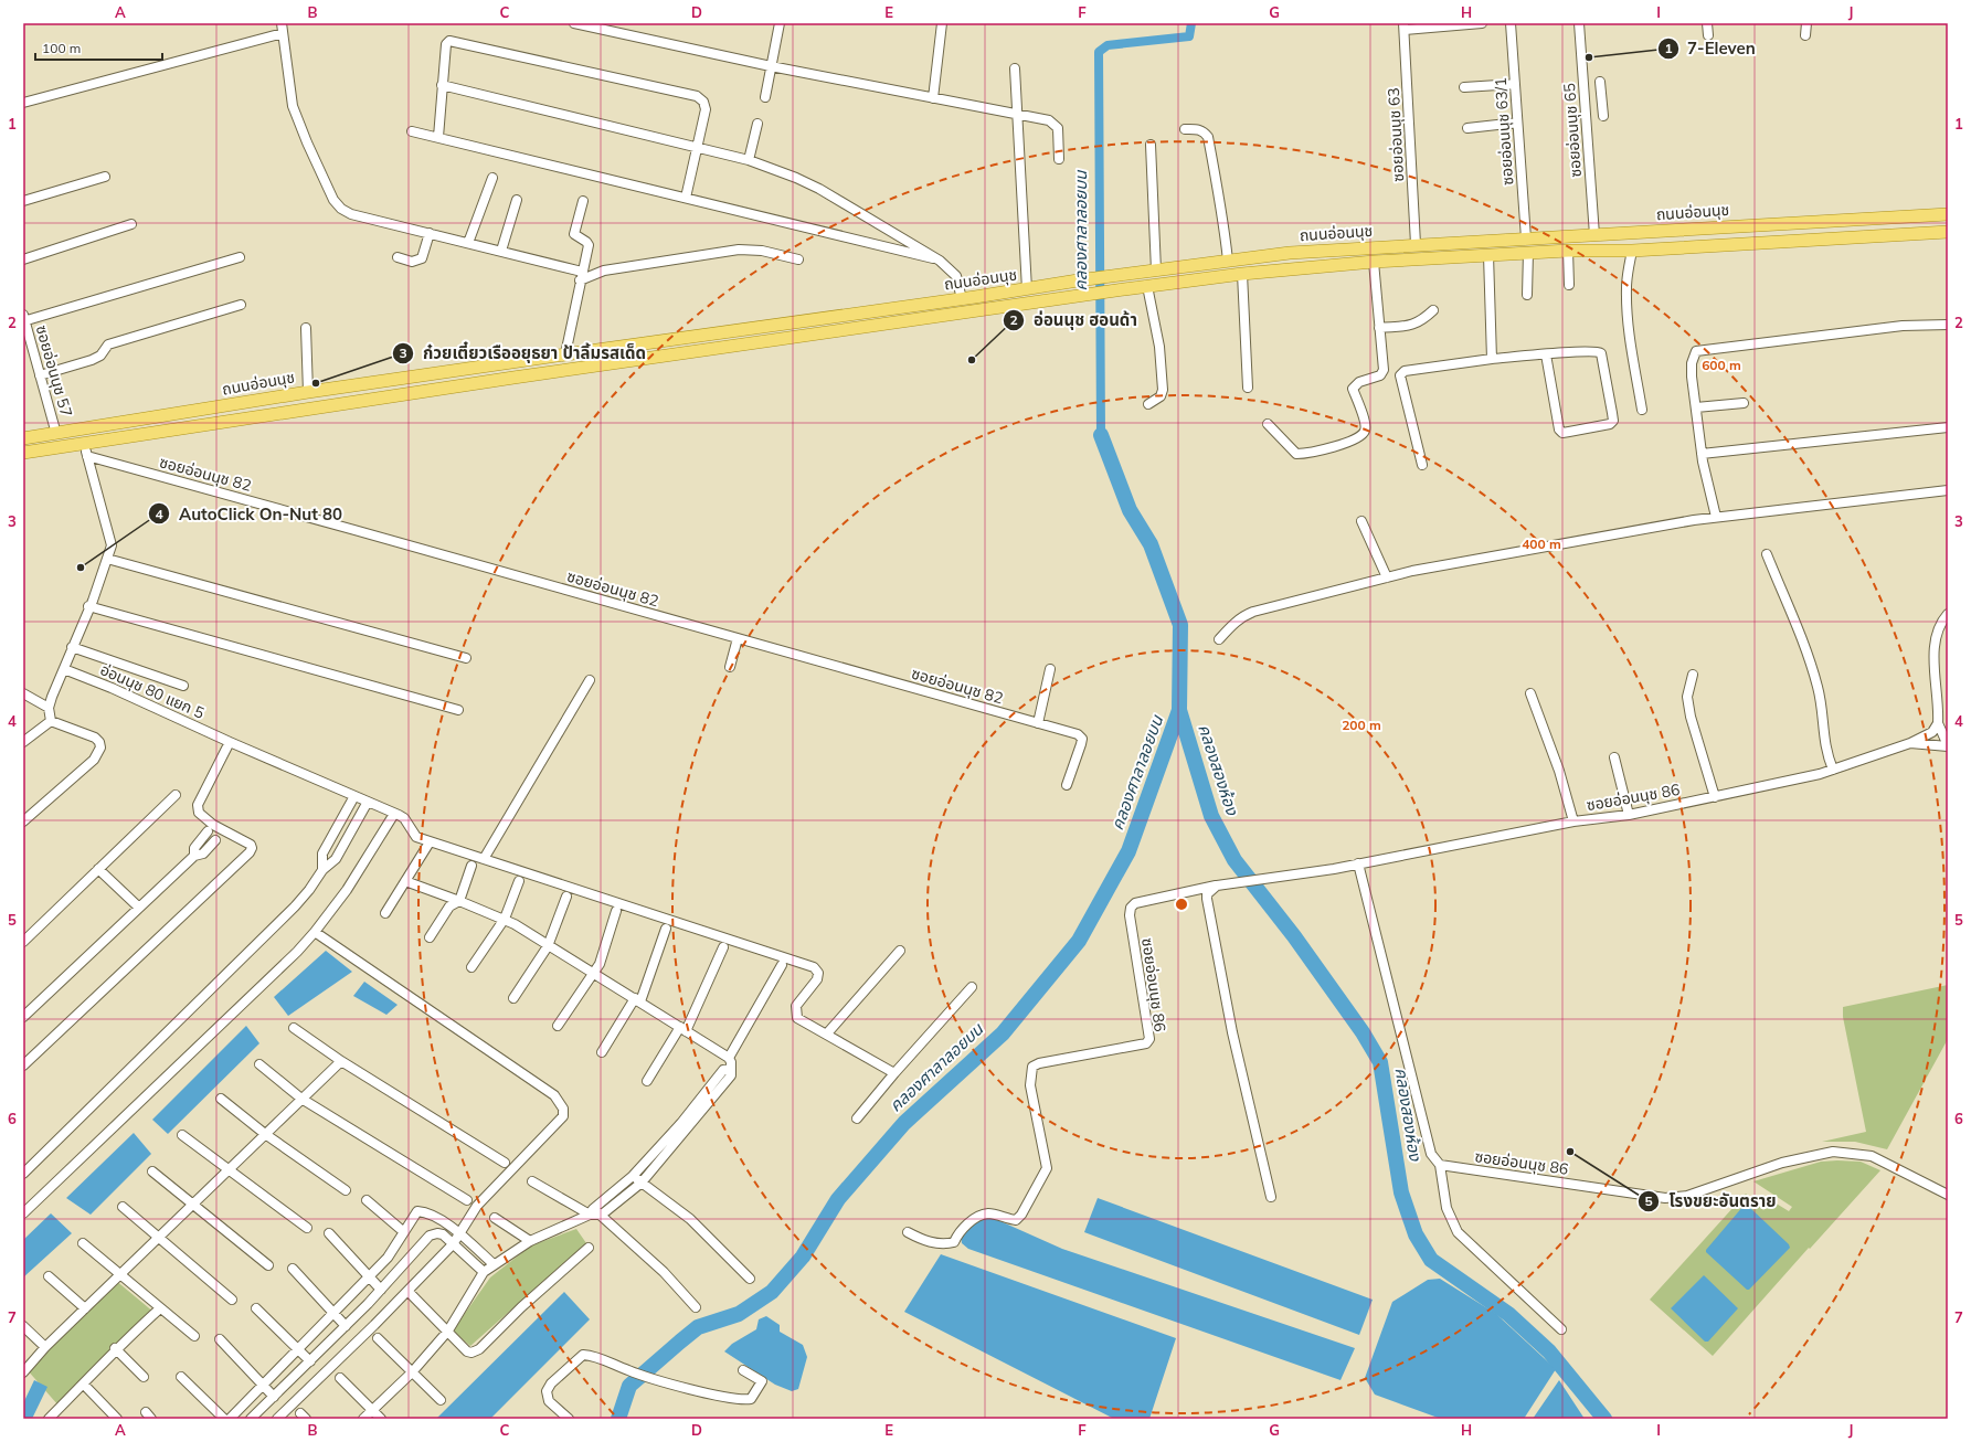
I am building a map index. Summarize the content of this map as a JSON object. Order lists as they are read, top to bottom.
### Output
{
  "streets": {
    "main road": ["ถนนอ่อนนุช"],
    "street": [
      "ซอยอ่อนนุช 65",
      "ซอยอ่อนนุช 63/1",
      "ซอยอ่อนนุช 63",
      "ซอยอ่อนนุช 57",
      "ซอยอ่อนนุช 82",
      "อ่อนนุช 80 แยก 5",
      "ซอยอ่อนนุช 86"
    ]
  },
  "crossings": [
    ["ซอยอ่อนนุช 65", "ถนนอ่อนนุช"],
    ["ซอยอ่อนนุช 63/1", "ถนนอ่อนนุช"],
    ["ซอยอ่อนนุช 63", "ถนนอ่อนนุช"],
    ["ถนนอ่อนนุช", "ซอยอ่อนนุช 57"],
    ["ถนนอ่อนนุช", "ซอยอ่อนนุช 82"]
  ],
  "water": ["คลองศาลาลอยบน", "คลองสองห้อง"],
  "places": [
    "7-Eleven",
    "อ่อนนุช ฮอนด้า",
    "ก๋วยเตี๋ยวเรืออยุธยา ป้าลิ้มรสเด็ด",
    "AutoClick On-Nut 80",
    "โรงขยะอันตราย"
  ],
  "scale_bar": "100 m",
  "grid": {
    "columns": [
      "A",
      "B",
      "C",
      "D",
      "E",
      "F",
      "G",
      "H",
      "I",
      "J"
    ],
    "rows": [
      "1",
      "2",
      "3",
      "4",
      "5",
      "6",
      "7"
    ]
  },
  "rings": ["600 m", "400 m", "200 m"]
}
